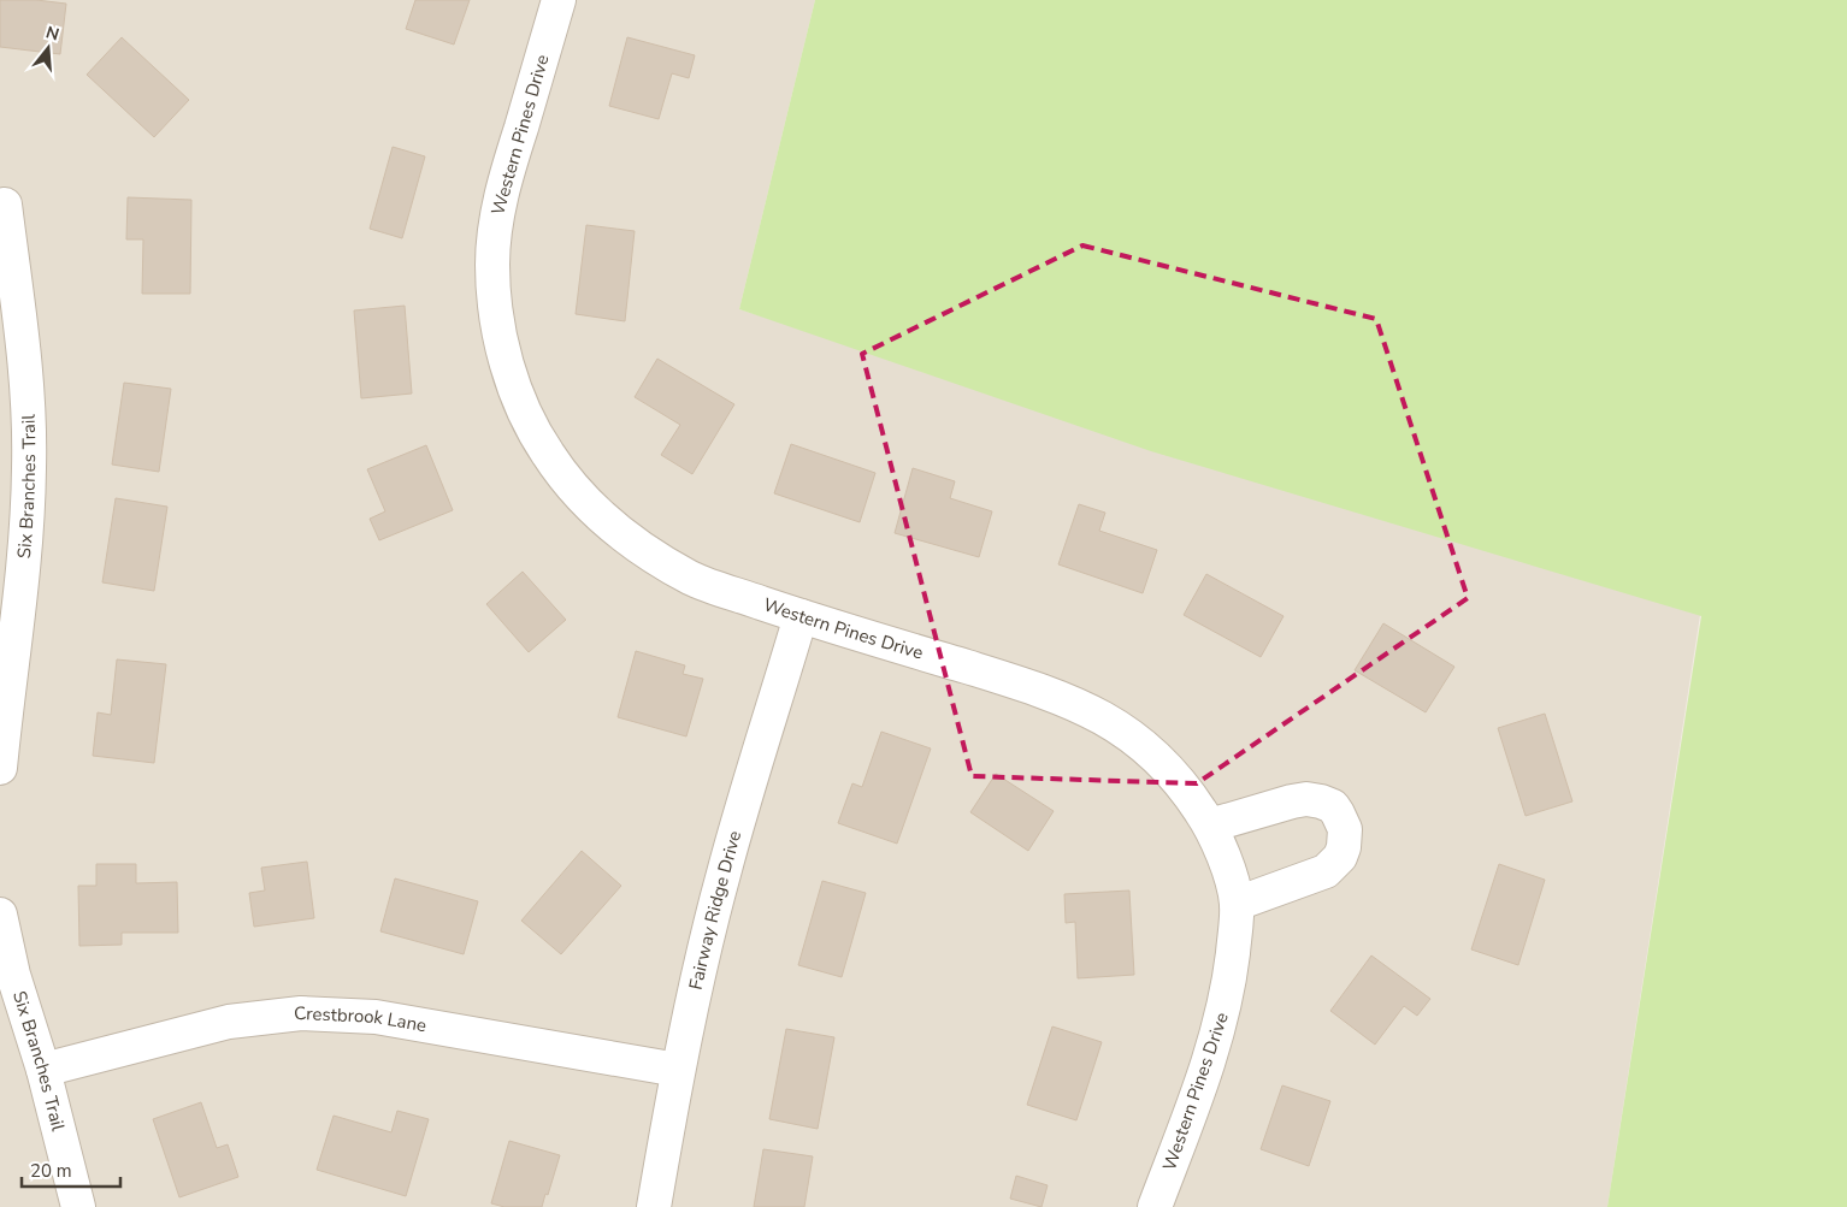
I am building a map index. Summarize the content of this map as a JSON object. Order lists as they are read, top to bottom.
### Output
{
  "streets": {
    "street": [
      "Western Pines Drive",
      "Six Branches Trail",
      "Fairway Ridge Drive",
      "Crestbrook Lane"
    ]
  },
  "crossings": [
    ["Western Pines Drive", "Fairway Ridge Drive"],
    ["Six Branches Trail", "Crestbrook Lane"],
    ["Fairway Ridge Drive", "Crestbrook Lane"]
  ],
  "scale_bar": "20 m",
  "north": "top"
}
